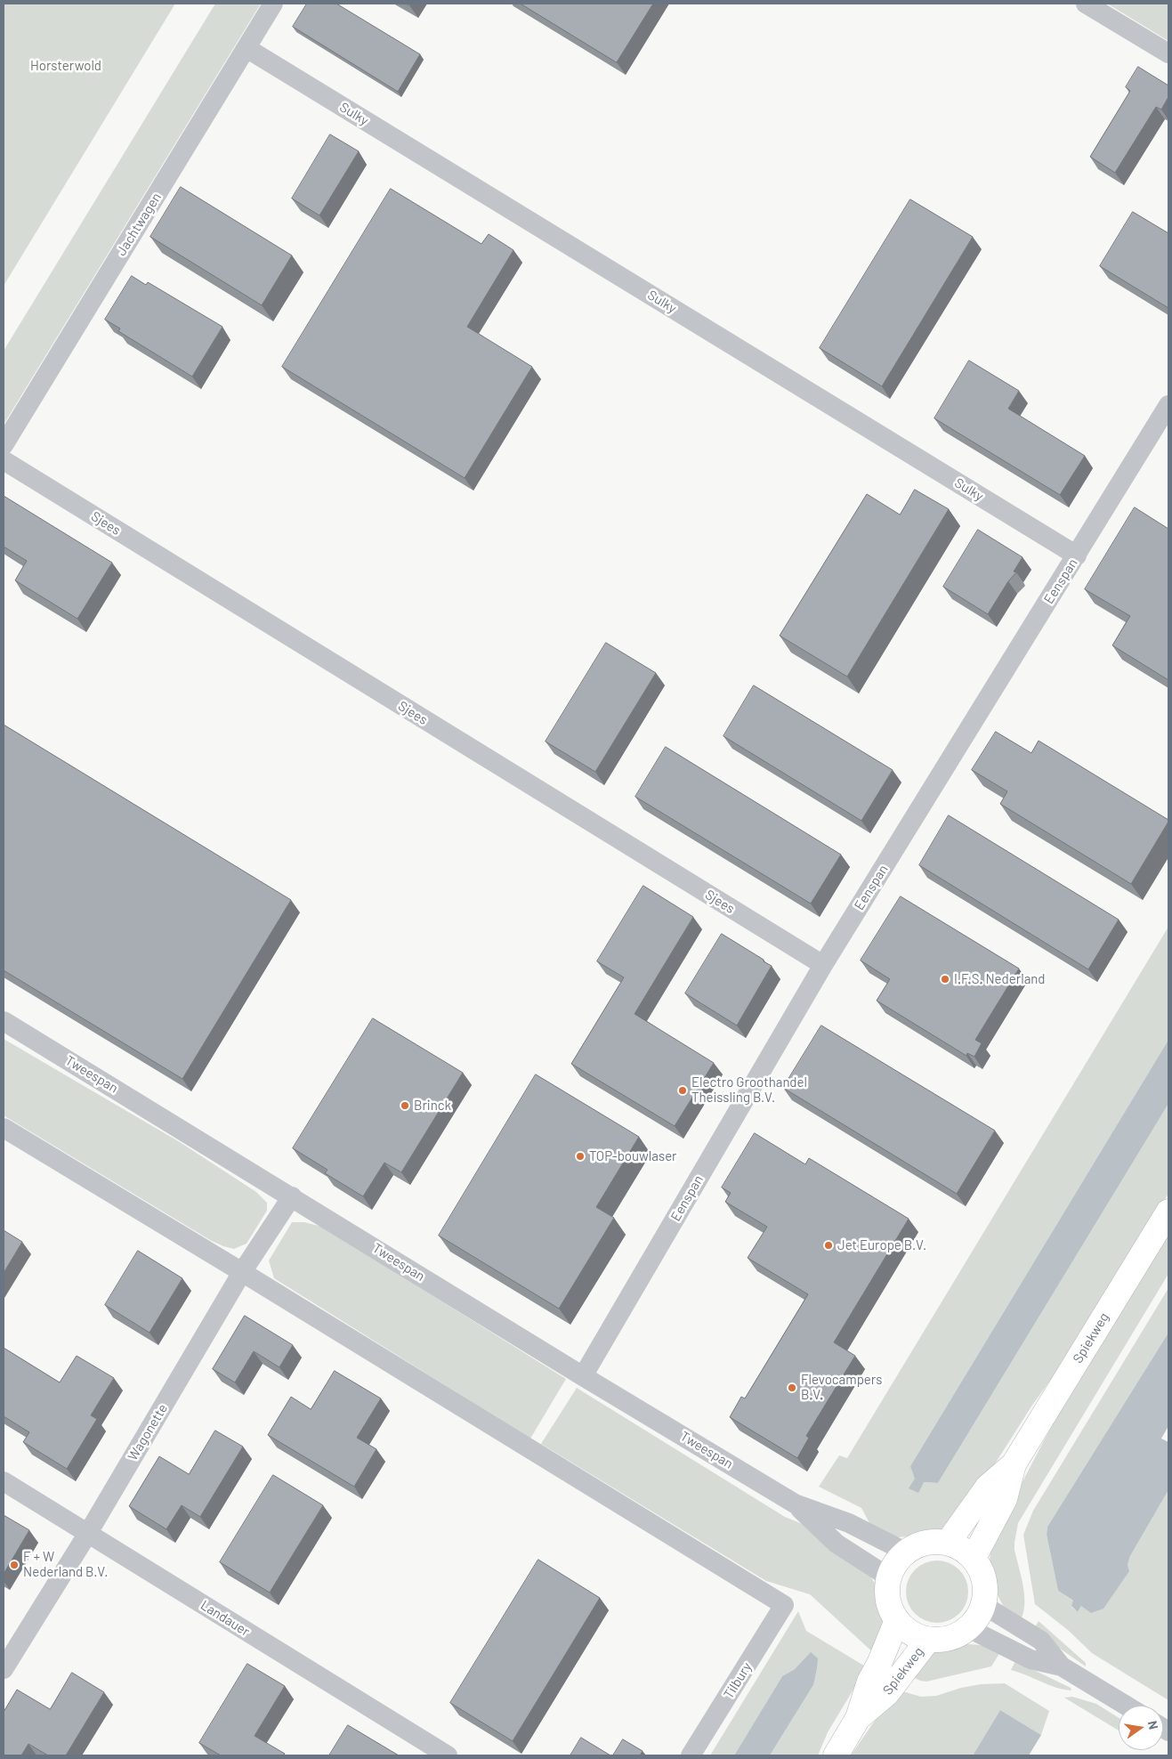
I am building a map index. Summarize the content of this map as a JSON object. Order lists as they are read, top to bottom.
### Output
{
  "streets": {
    "main road": ["Spiekweg"],
    "street": [
      "Sulky",
      "Jachtwagen",
      "Sjees",
      "Eenspan",
      "Tweespan",
      "Wagonette",
      "Landauer",
      "Tilbury"
    ]
  },
  "crossings": [
    ["Sulky", "Jachtwagen"],
    ["Sulky", "Eenspan"],
    ["Sjees", "Eenspan"],
    ["Eenspan", "Tweespan"],
    ["Tweespan", "Spiekweg"],
    ["Tweespan", "Wagonette"],
    ["Wagonette", "Landauer"],
    ["Wagonette", "Tilbury"]
  ],
  "parks": ["Horsterwold"],
  "places": [
    "I.F.S. Nederland",
    "Electro Groothandel Theissling B.V.",
    "Brinck",
    "TOP-bouwlaser",
    "Jet Europe B.V.",
    "Flevocampers B.V.",
    "F + W Nederland B.V."
  ],
  "north": "right"
}
